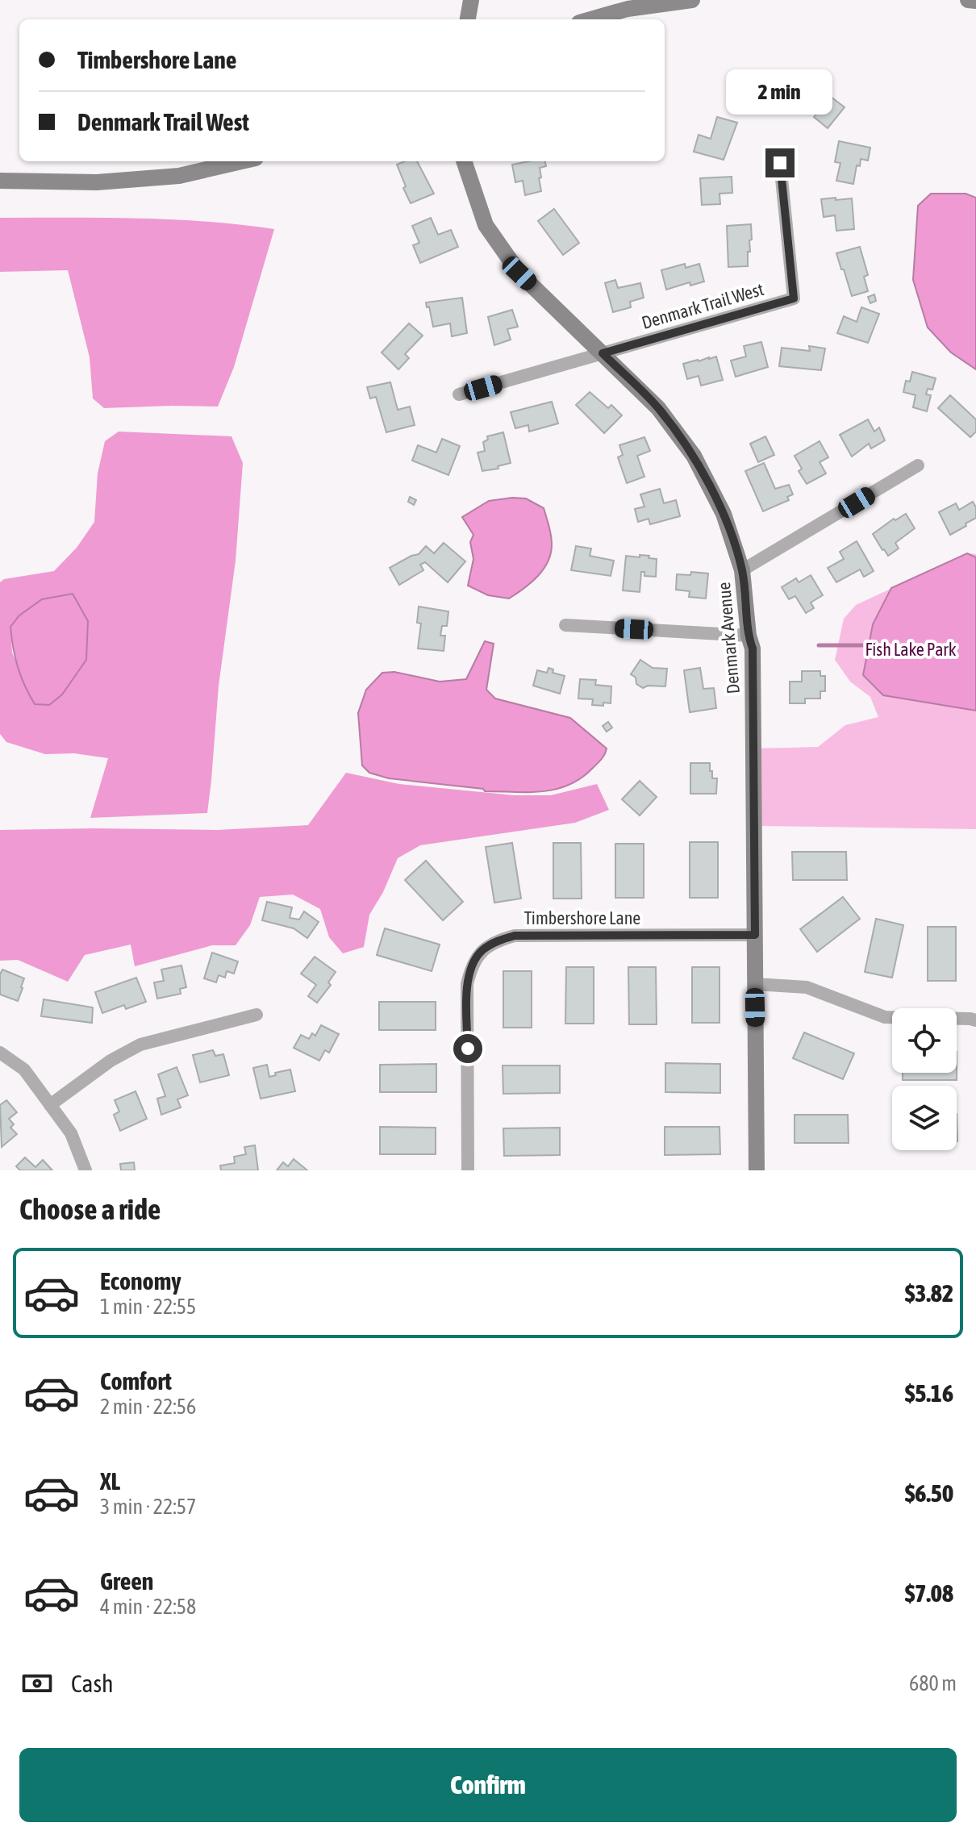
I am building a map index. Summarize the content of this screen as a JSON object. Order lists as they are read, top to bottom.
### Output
{
  "streets": {
    "street": ["Denmark Trail West", "Denmark Avenue", "Timbershore Lane"]
  },
  "crossings": [
    ["Denmark Trail West", "Denmark Avenue"],
    ["Denmark Avenue", "Timbershore Lane"]
  ],
  "parks": ["Fish Lake Park"],
  "page": {
    "banner": ["Timbershore Lane", "Denmark Trail West"],
    "bubble": "2 min",
    "heading": "Choose a ride",
    "list": [
      {
        "name": "Economy",
        "note": "1 min · 22:55",
        "value": "$3.82"
      },
      {
        "name": "Comfort",
        "note": "2 min · 22:56",
        "value": "$5.16"
      },
      {
        "name": "XL",
        "note": "3 min · 22:57",
        "value": "$6.50"
      },
      {
        "name": "Green",
        "note": "4 min · 22:58",
        "value": "$7.08"
      }
    ],
    "pay": ["Cash", "680 m"],
    "buttons": "Confirm"
  }
}
